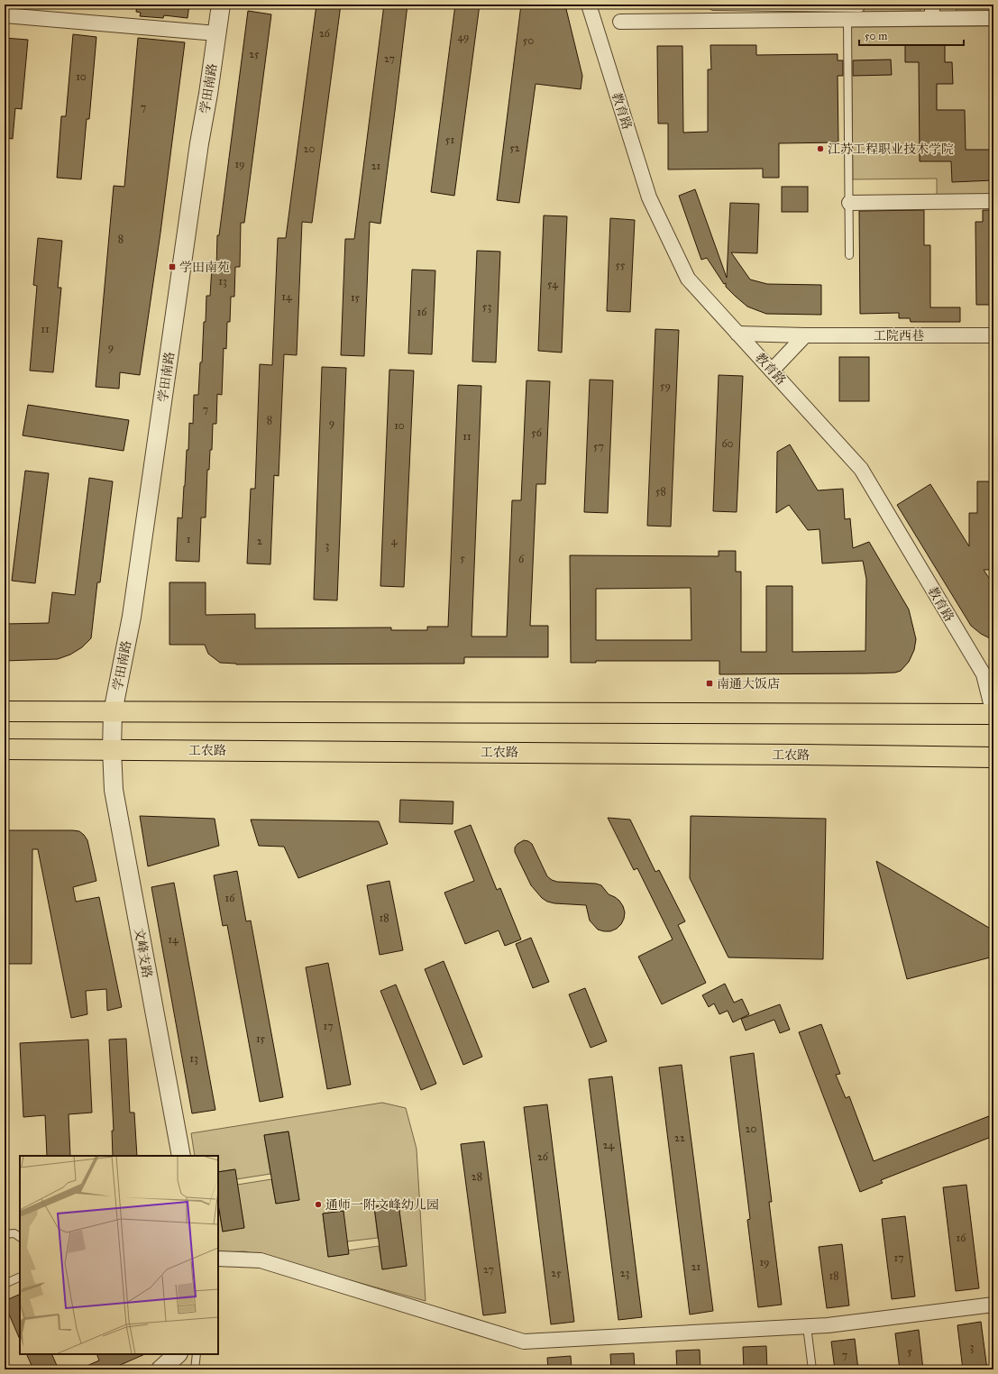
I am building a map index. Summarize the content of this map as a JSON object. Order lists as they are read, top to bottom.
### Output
{
  "streets": {
    "main road": ["工农路"],
    "street": [
      "学田南路",
      "教育路",
      "工院西巷",
      "文峰支路"
    ]
  },
  "crossings": [
    ["学田南路", "工农路"],
    ["学田南路", "文峰支路"],
    ["教育路", "工院西巷"],
    ["工农路", "文峰支路"]
  ],
  "places": {
    "other": ["江苏工程职业技术学院", "通师一附文峰幼儿园"],
    "transit": ["学田南苑", "南通大饭店"]
  },
  "house_numbers": [
    "26",
    "49",
    "50",
    "25",
    "27",
    "10",
    "7",
    "51",
    "52",
    "20",
    "19",
    "21",
    "8",
    "55",
    "13",
    "54",
    "14",
    "15",
    "53",
    "16",
    "11",
    "9",
    "59",
    "7",
    "8",
    "9",
    "10",
    "56",
    "11",
    "60",
    "57",
    "58",
    "1",
    "2",
    "4",
    "3",
    "5",
    "6",
    "16",
    "18",
    "14",
    "17",
    "15",
    "13",
    "20",
    "22",
    "24",
    "26",
    "28",
    "16",
    "17",
    "19",
    "21",
    "27",
    "25",
    "23",
    "18",
    "3",
    "5",
    "7"
  ],
  "scale_bar": "50 m"
}
